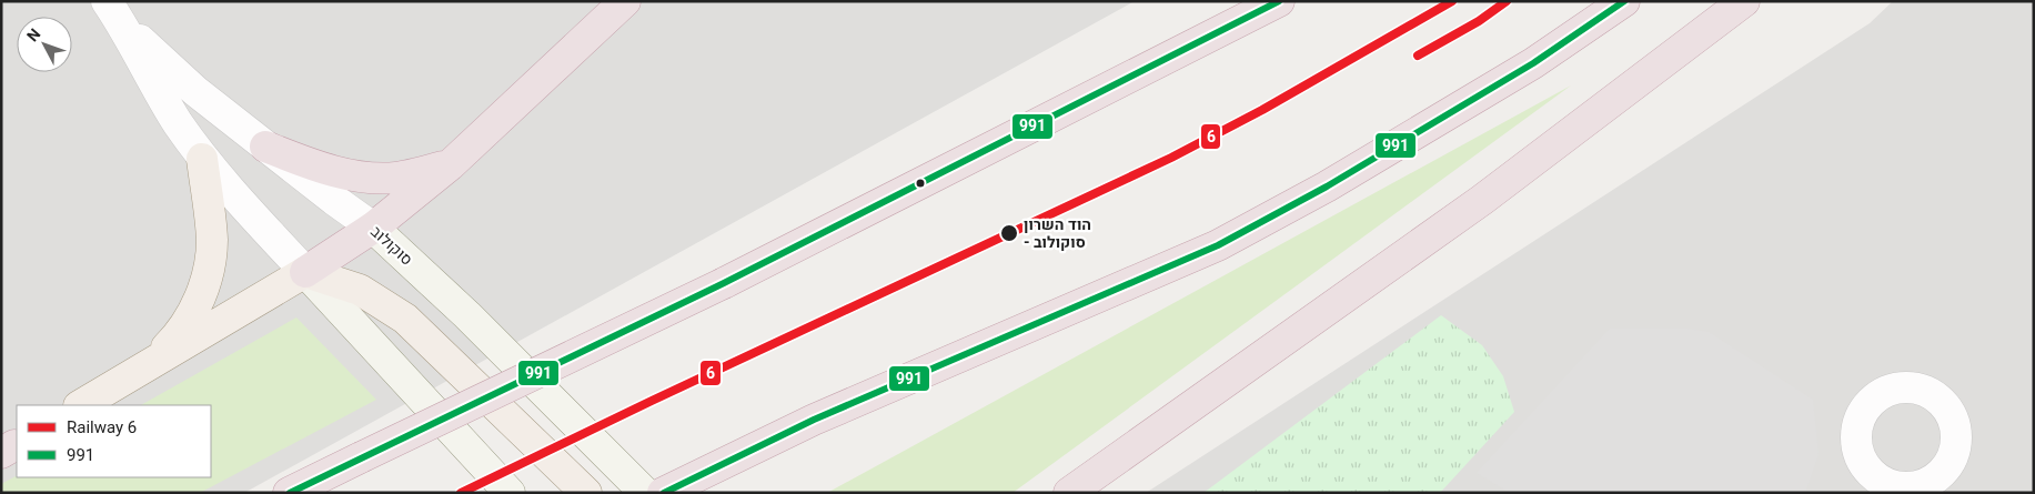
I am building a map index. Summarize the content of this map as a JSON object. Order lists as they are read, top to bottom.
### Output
{
  "streets": {
    "main road": ["סוקולוב"]
  },
  "places": ["הוד השרון - סוקולוב"],
  "lines": ["rail line 6", "transit line 991"],
  "legend": ["Railway 6", "991"],
  "north": "top left"
}
